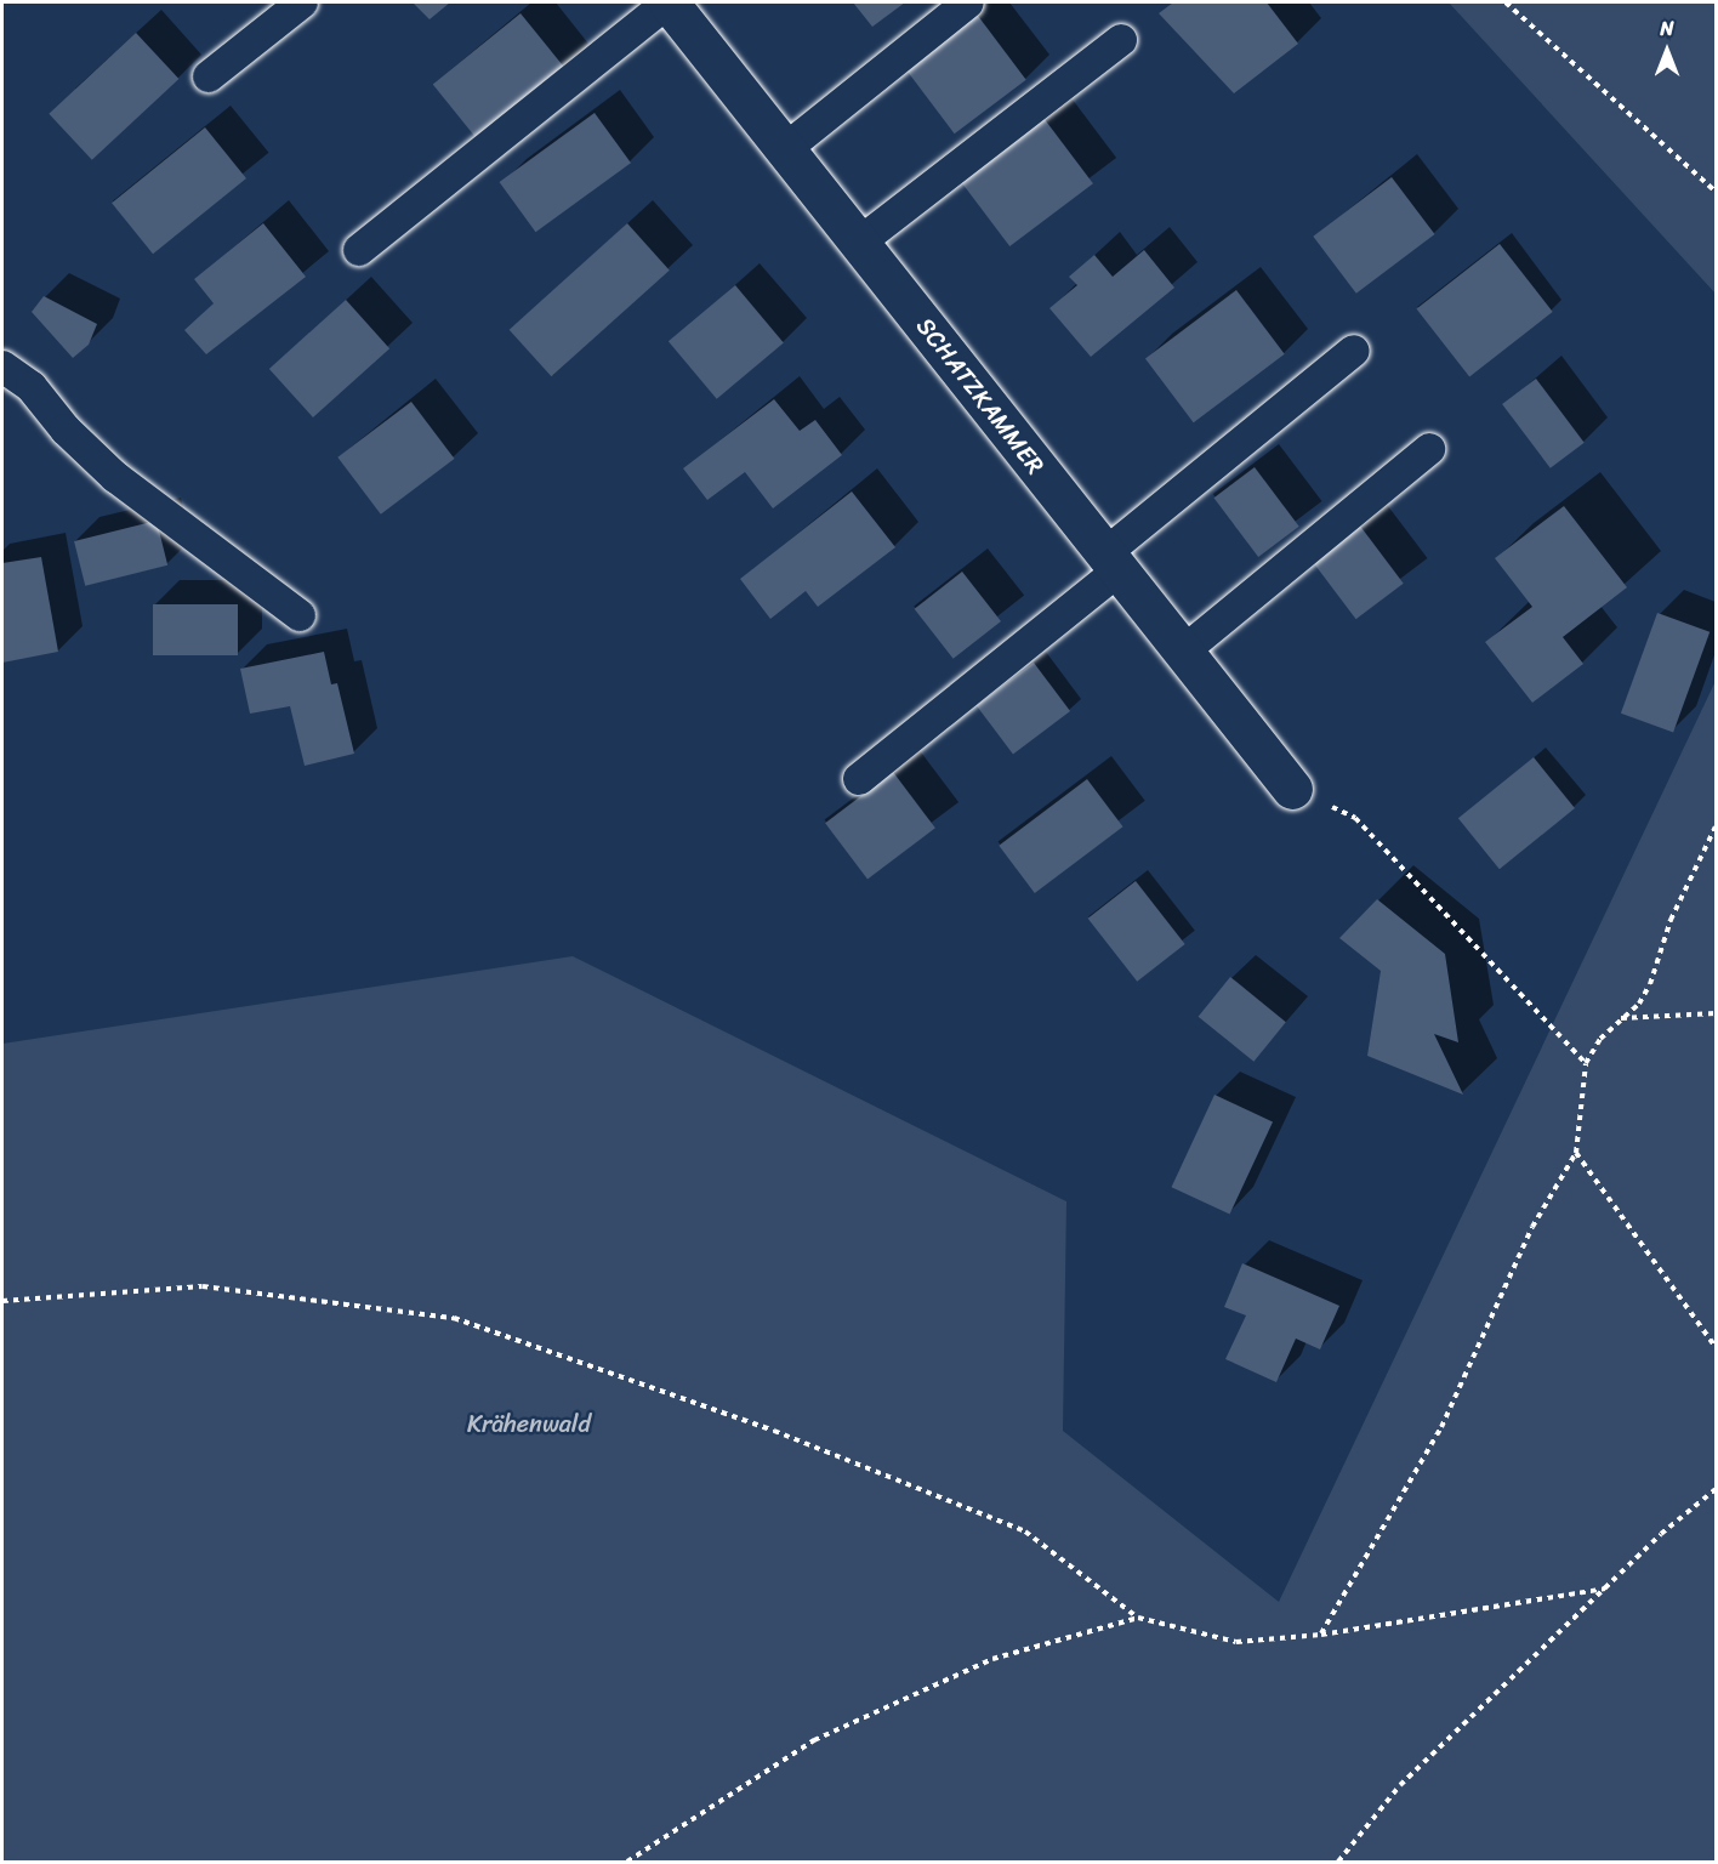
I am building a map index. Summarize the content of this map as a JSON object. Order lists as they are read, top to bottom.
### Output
{
  "streets": {
    "street": ["SCHATZKAMMER"]
  },
  "parks": ["Krähenwald"],
  "north": "top"
}
